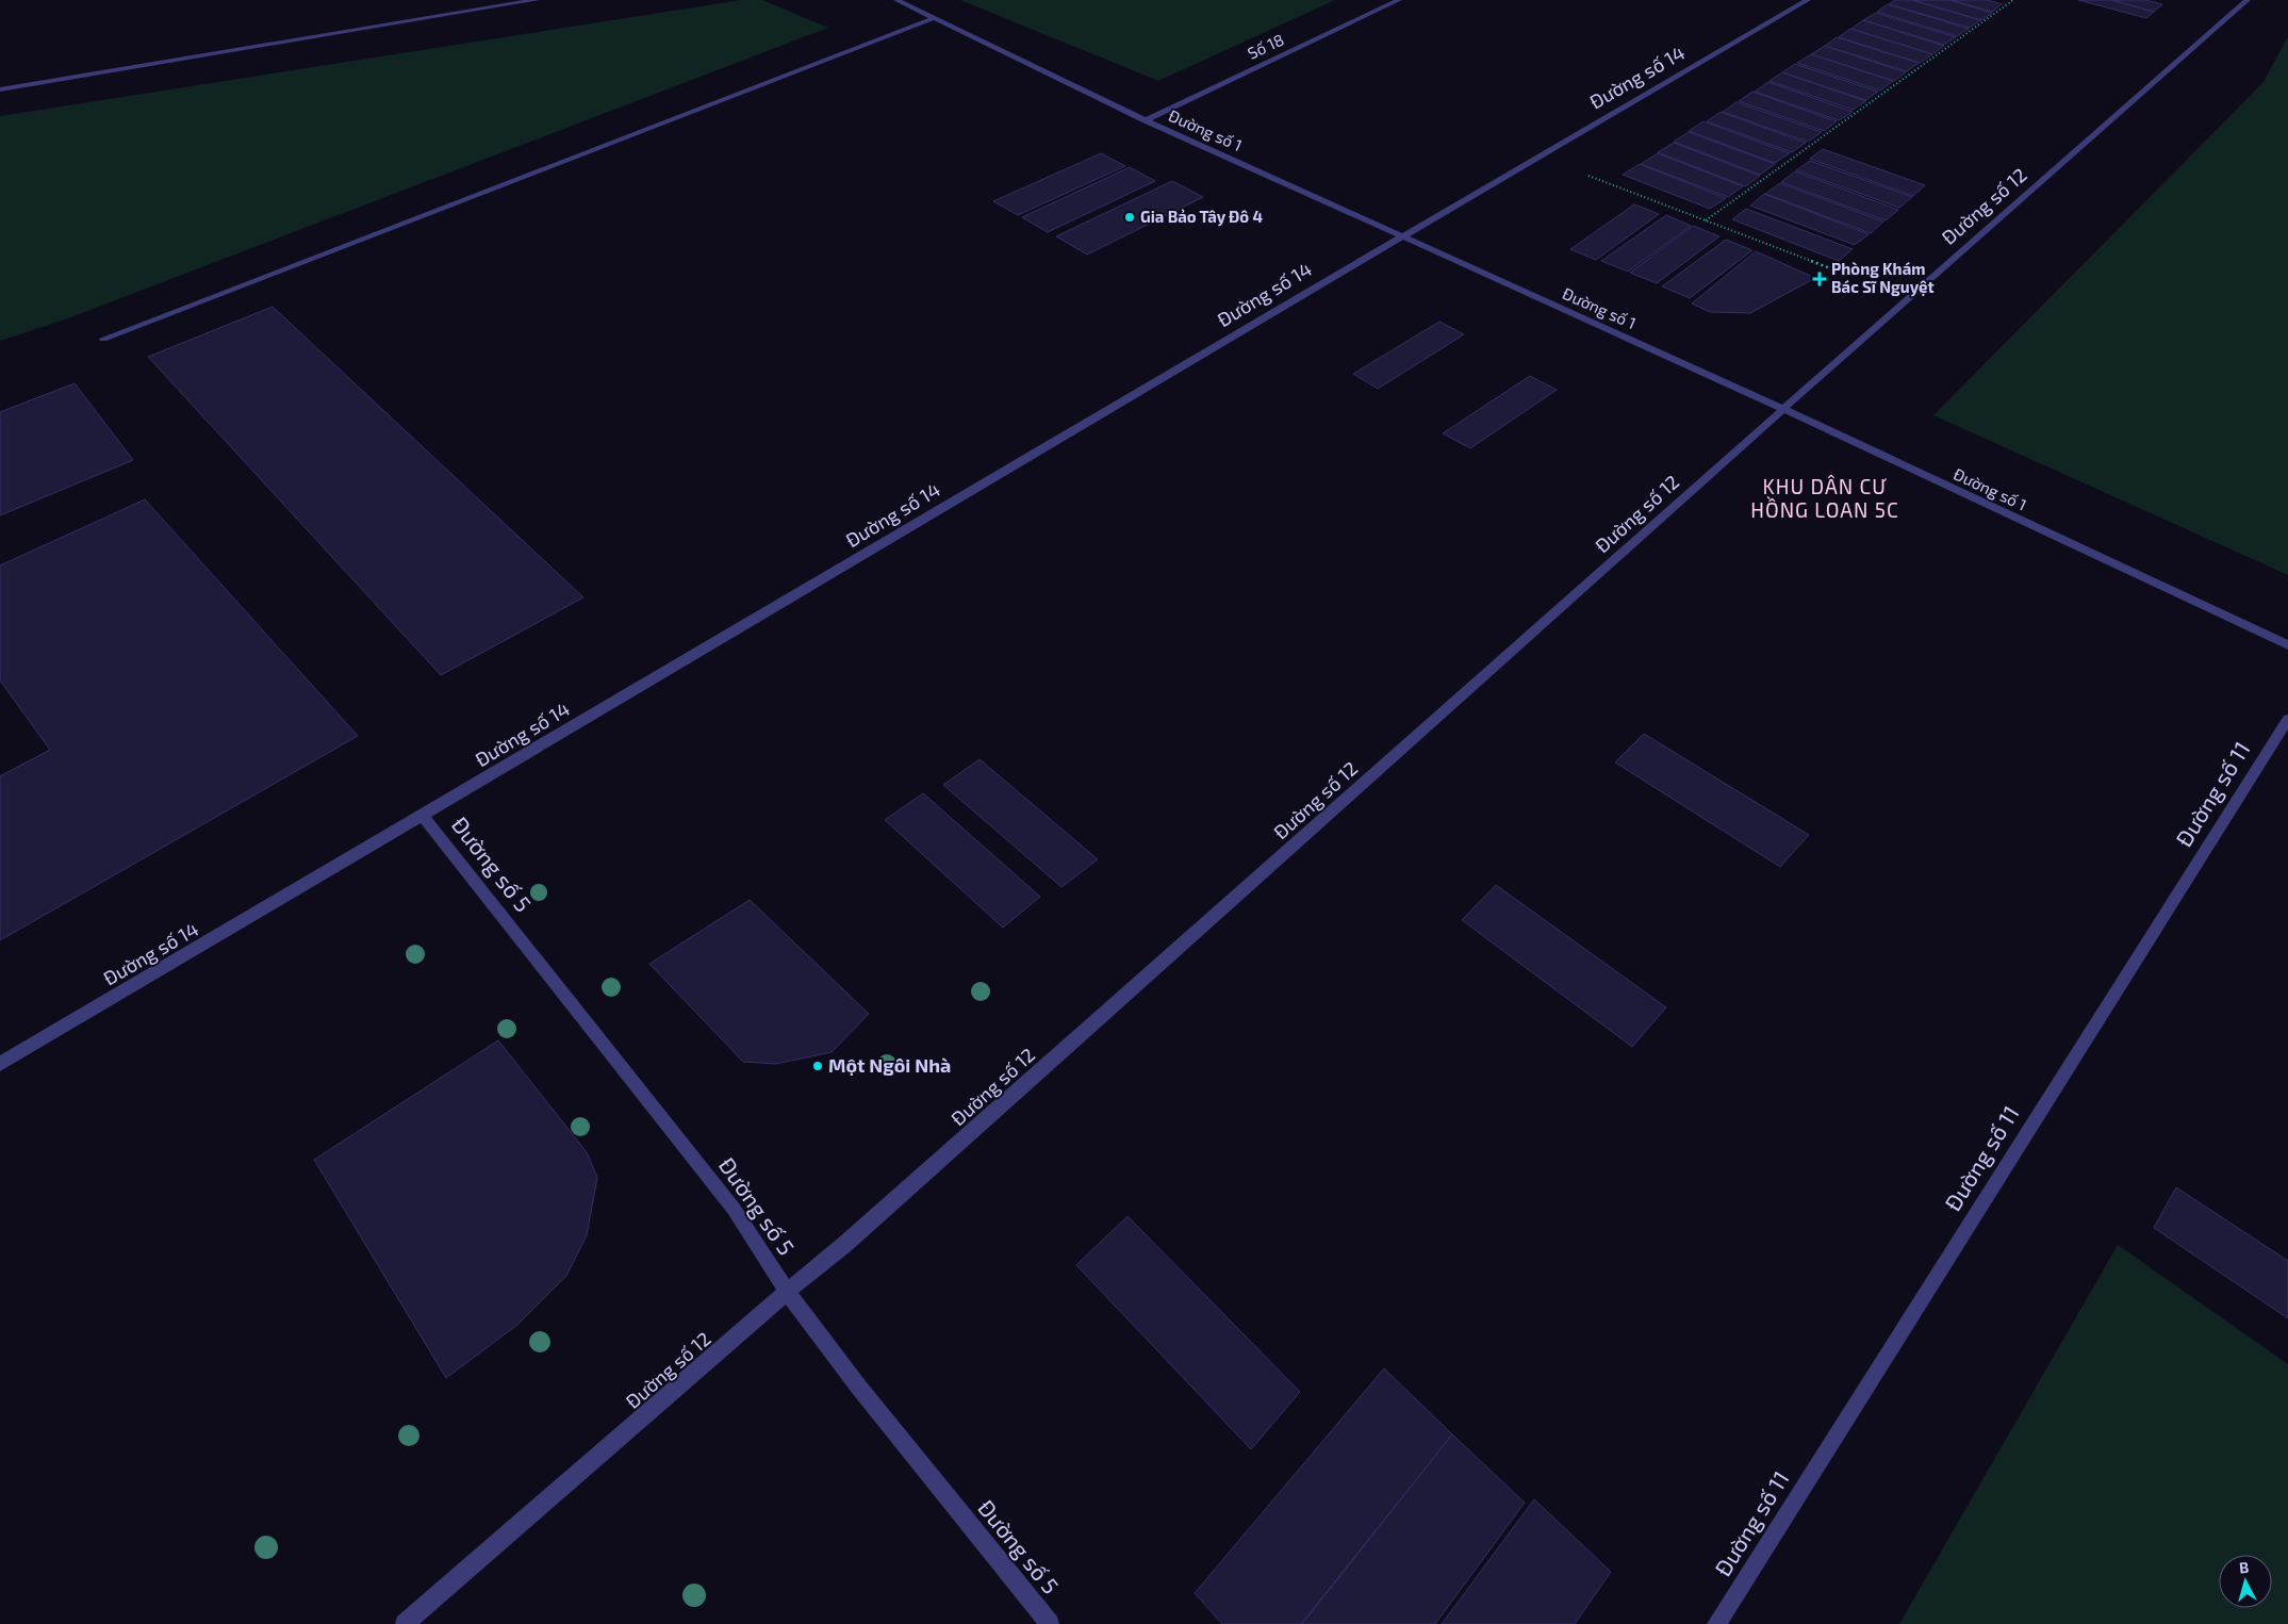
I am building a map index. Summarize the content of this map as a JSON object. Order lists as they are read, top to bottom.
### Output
{
  "streets": {
    "street": [
      "Số 18",
      "Đường số 14",
      "Đường số 1",
      "Đường số 12",
      "Đường số 11",
      "Đường số 5"
    ]
  },
  "crossings": [
    ["Số 18", "Đường số 1"],
    ["Đường số 14", "Đường số 1"],
    ["Đường số 14", "Đường số 5"],
    ["Đường số 1", "Đường số 12"],
    ["Đường số 12", "Đường số 5"]
  ],
  "districts": ["KHU DÂN CƯ HỒNG LOAN 5C"],
  "places": {
    "other": ["Gia Bảo Tây Đô 4", "Một Ngôi Nhà"],
    "health": ["Phòng Khám Bác Sĩ Nguyệt"]
  },
  "north": "top"
}
